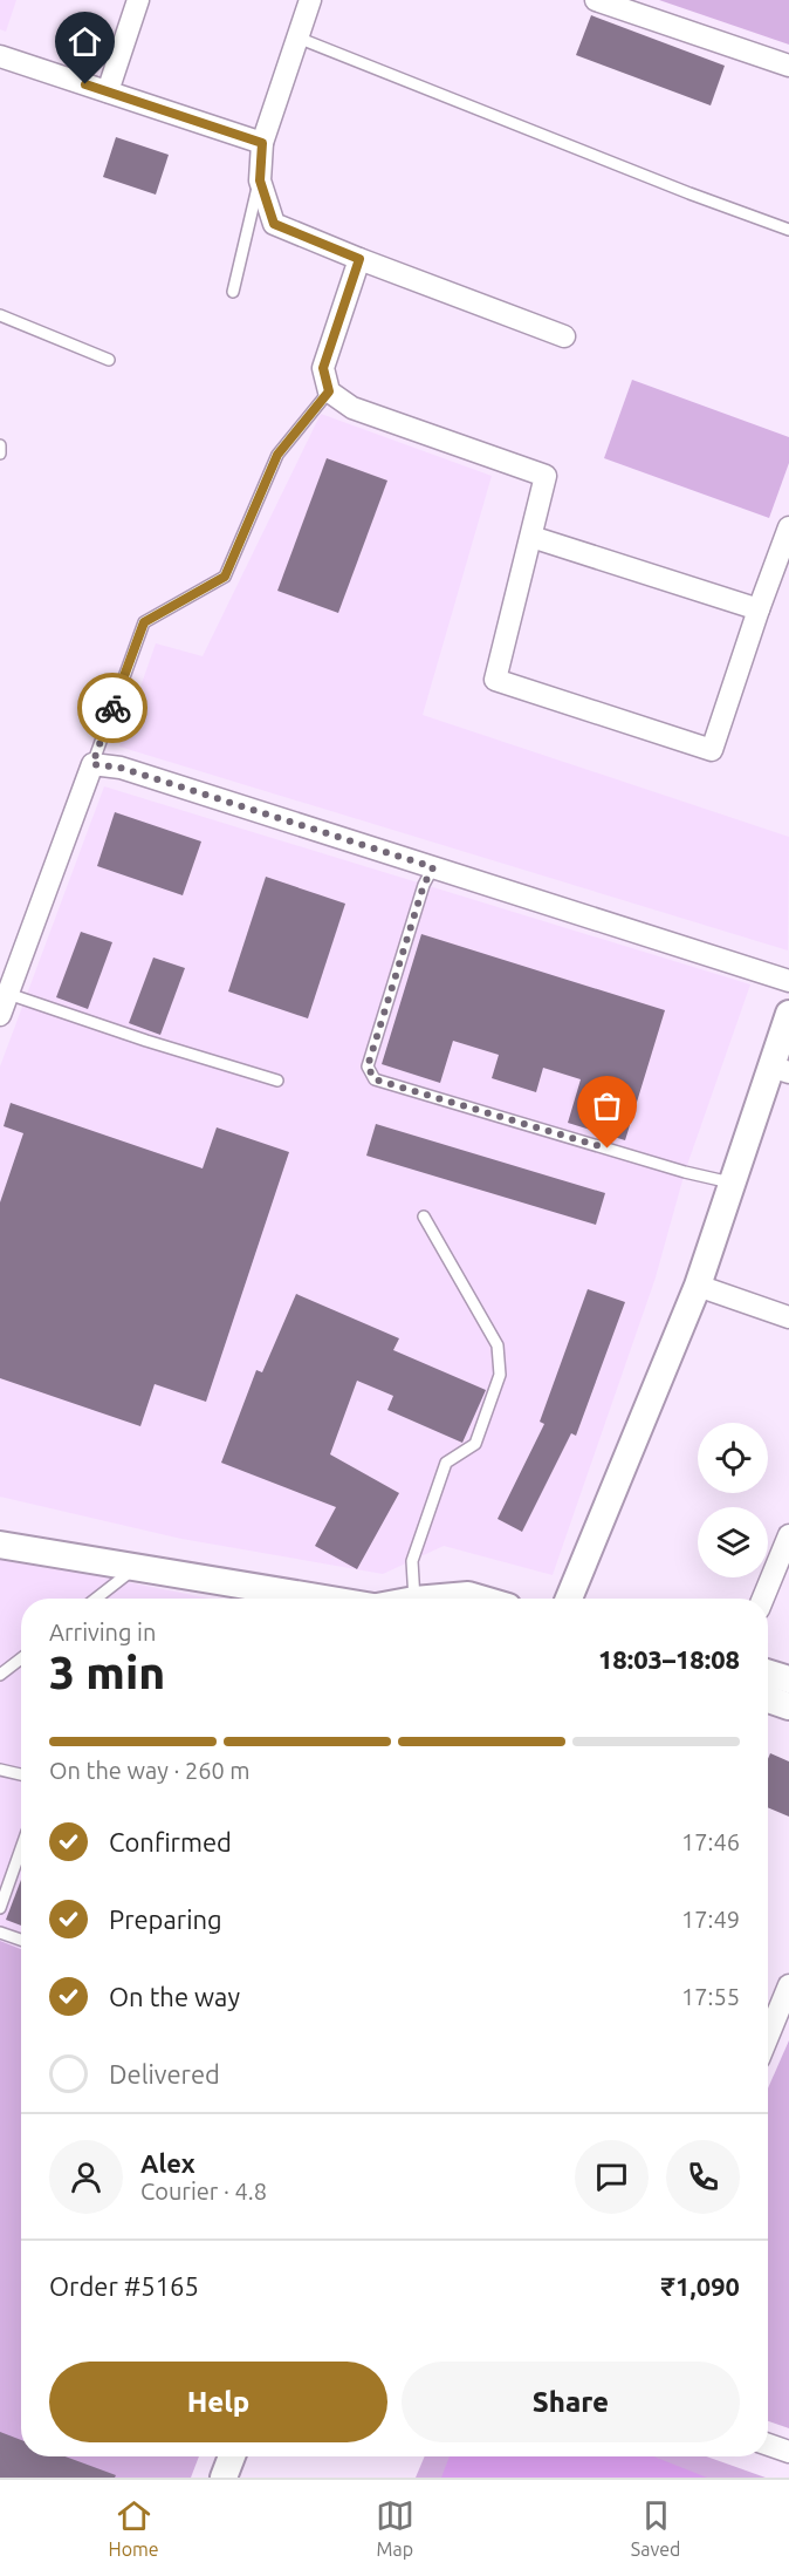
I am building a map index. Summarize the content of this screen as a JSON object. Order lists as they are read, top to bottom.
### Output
{
  "page": {
    "heading": ["3 min", "Arriving in", "18:03–18:08"],
    "panel": [
      "Alex",
      "Courier · 4.8",
      "Order #5165",
      "₹1,090"
    ],
    "bar": "On the way · 260 m",
    "list": [
      ["Confirmed", "17:46"],
      ["Preparing", "17:49"],
      ["On the way", "17:55"],
      "Delivered"
    ],
    "buttons": ["Help", "Share"],
    "tabs": ["Home", "Map", "Saved"]
  }
}
